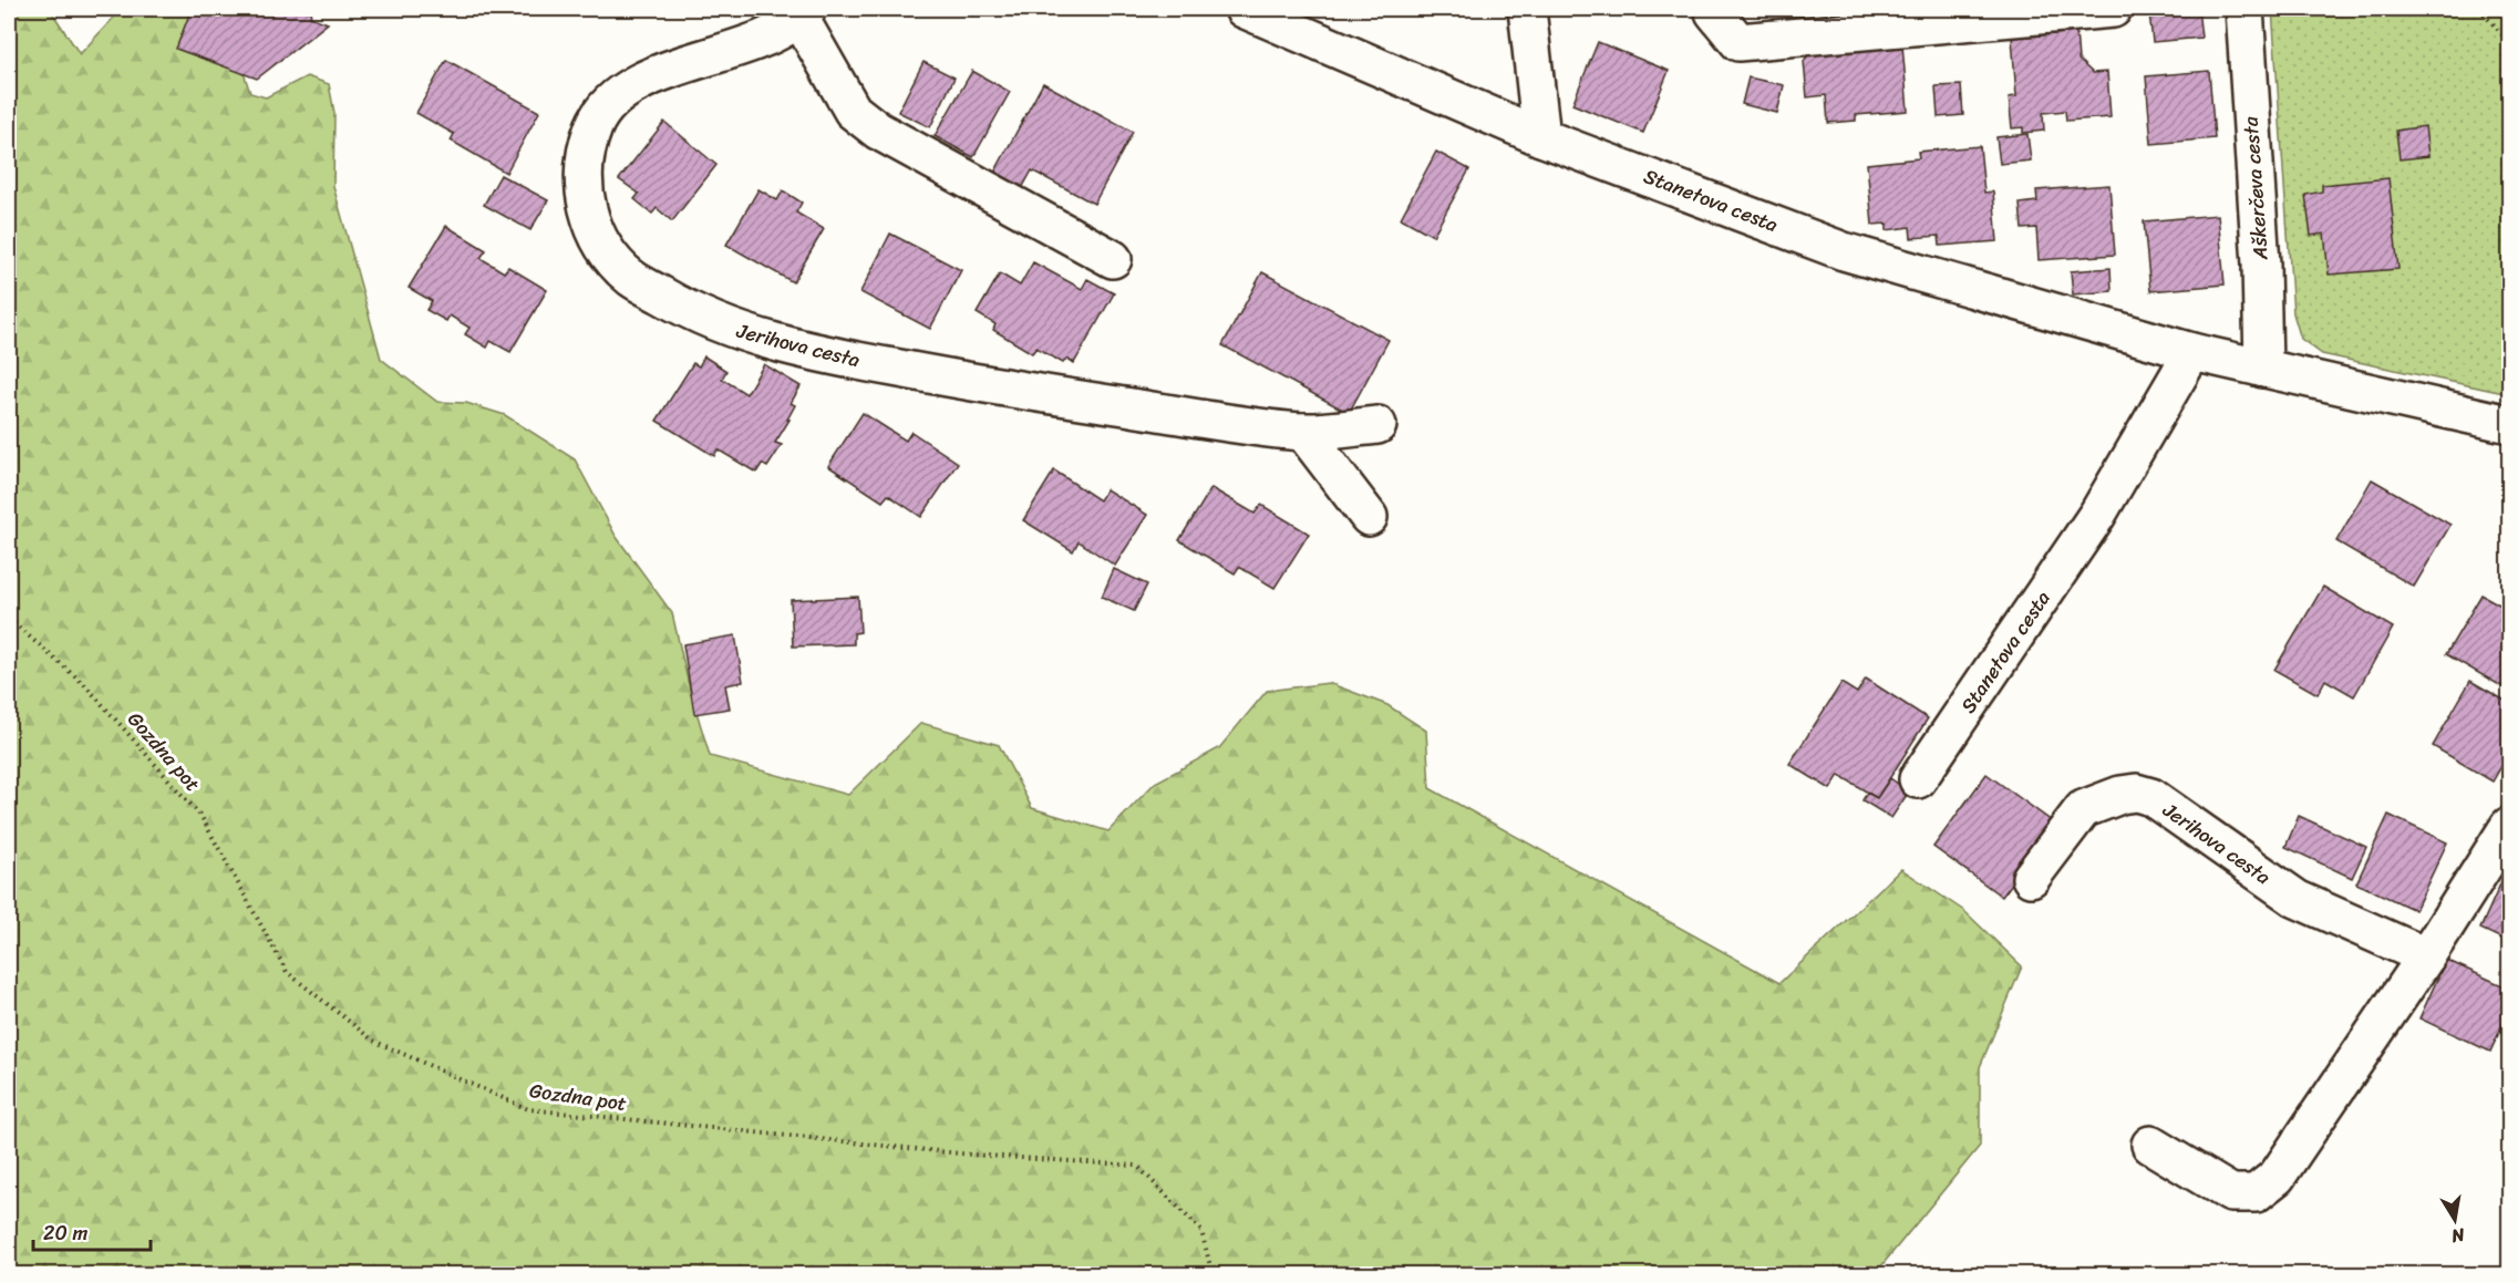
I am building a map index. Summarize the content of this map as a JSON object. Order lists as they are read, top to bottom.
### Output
{
  "streets": {
    "street": ["Aškerčeva cesta", "Stanetova cesta", "Jerihova cesta"],
    "path": ["Gozdna pot"]
  },
  "crossings": [
    ["Aškerčeva cesta", "Stanetova cesta"]
  ],
  "scale_bar": "20 m",
  "north": "bottom"
}
